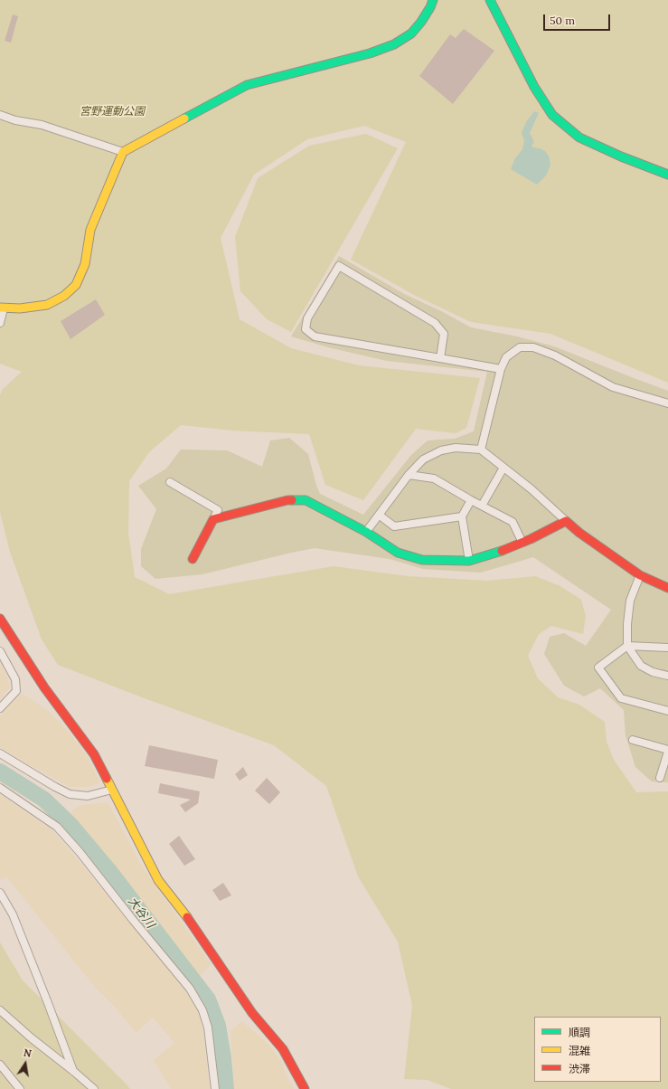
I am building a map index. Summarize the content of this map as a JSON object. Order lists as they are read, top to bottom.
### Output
{
  "water": ["大谷川"],
  "parks": ["宮野運動公園"],
  "legend": ["順調", "混雑", "渋滞"],
  "scale_bar": "50 m",
  "north": "top"
}
